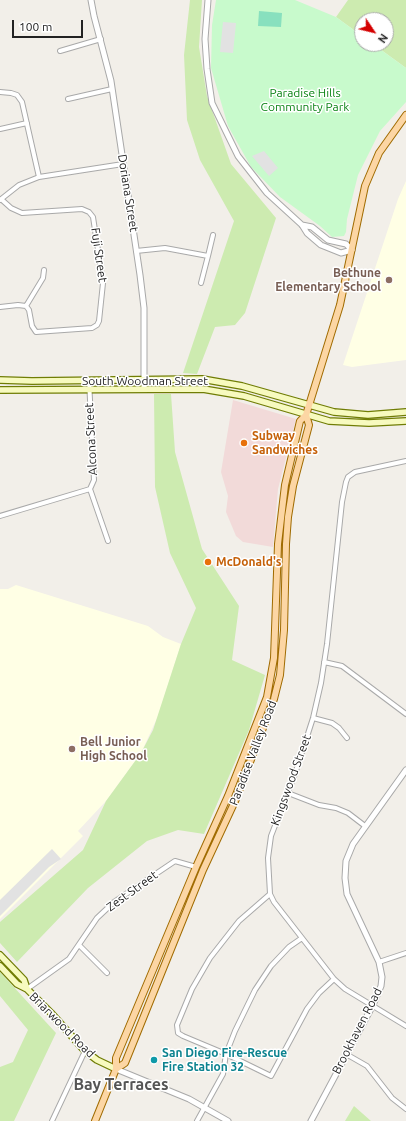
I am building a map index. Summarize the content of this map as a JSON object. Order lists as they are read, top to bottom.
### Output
{
  "streets": {
    "main road": ["South Woodman Street", "Paradise Valley Road", "Briarwood Road"],
    "street": [
      "Doriana Street",
      "Fuji Street",
      "Alcona Street",
      "Kingswood Street",
      "Zest Street",
      "Brookhaven Road"
    ]
  },
  "crossings": [
    ["Doriana Street", "South Woodman Street"],
    ["South Woodman Street", "Alcona Street"],
    ["South Woodman Street", "Paradise Valley Road"],
    ["Paradise Valley Road", "Zest Street"],
    ["Paradise Valley Road", "Briarwood Road"],
    ["Zest Street", "Briarwood Road"]
  ],
  "districts": ["Bay Terraces"],
  "parks": ["Paradise Hills Community Park"],
  "places": [
    "Bethune Elementary School",
    "Subway Sandwiches",
    "McDonald's",
    "Bell Junior High School",
    "San Diego Fire-Rescue Fire Station 32"
  ],
  "scale_bar": "100 m",
  "north": "bottom right"
}
